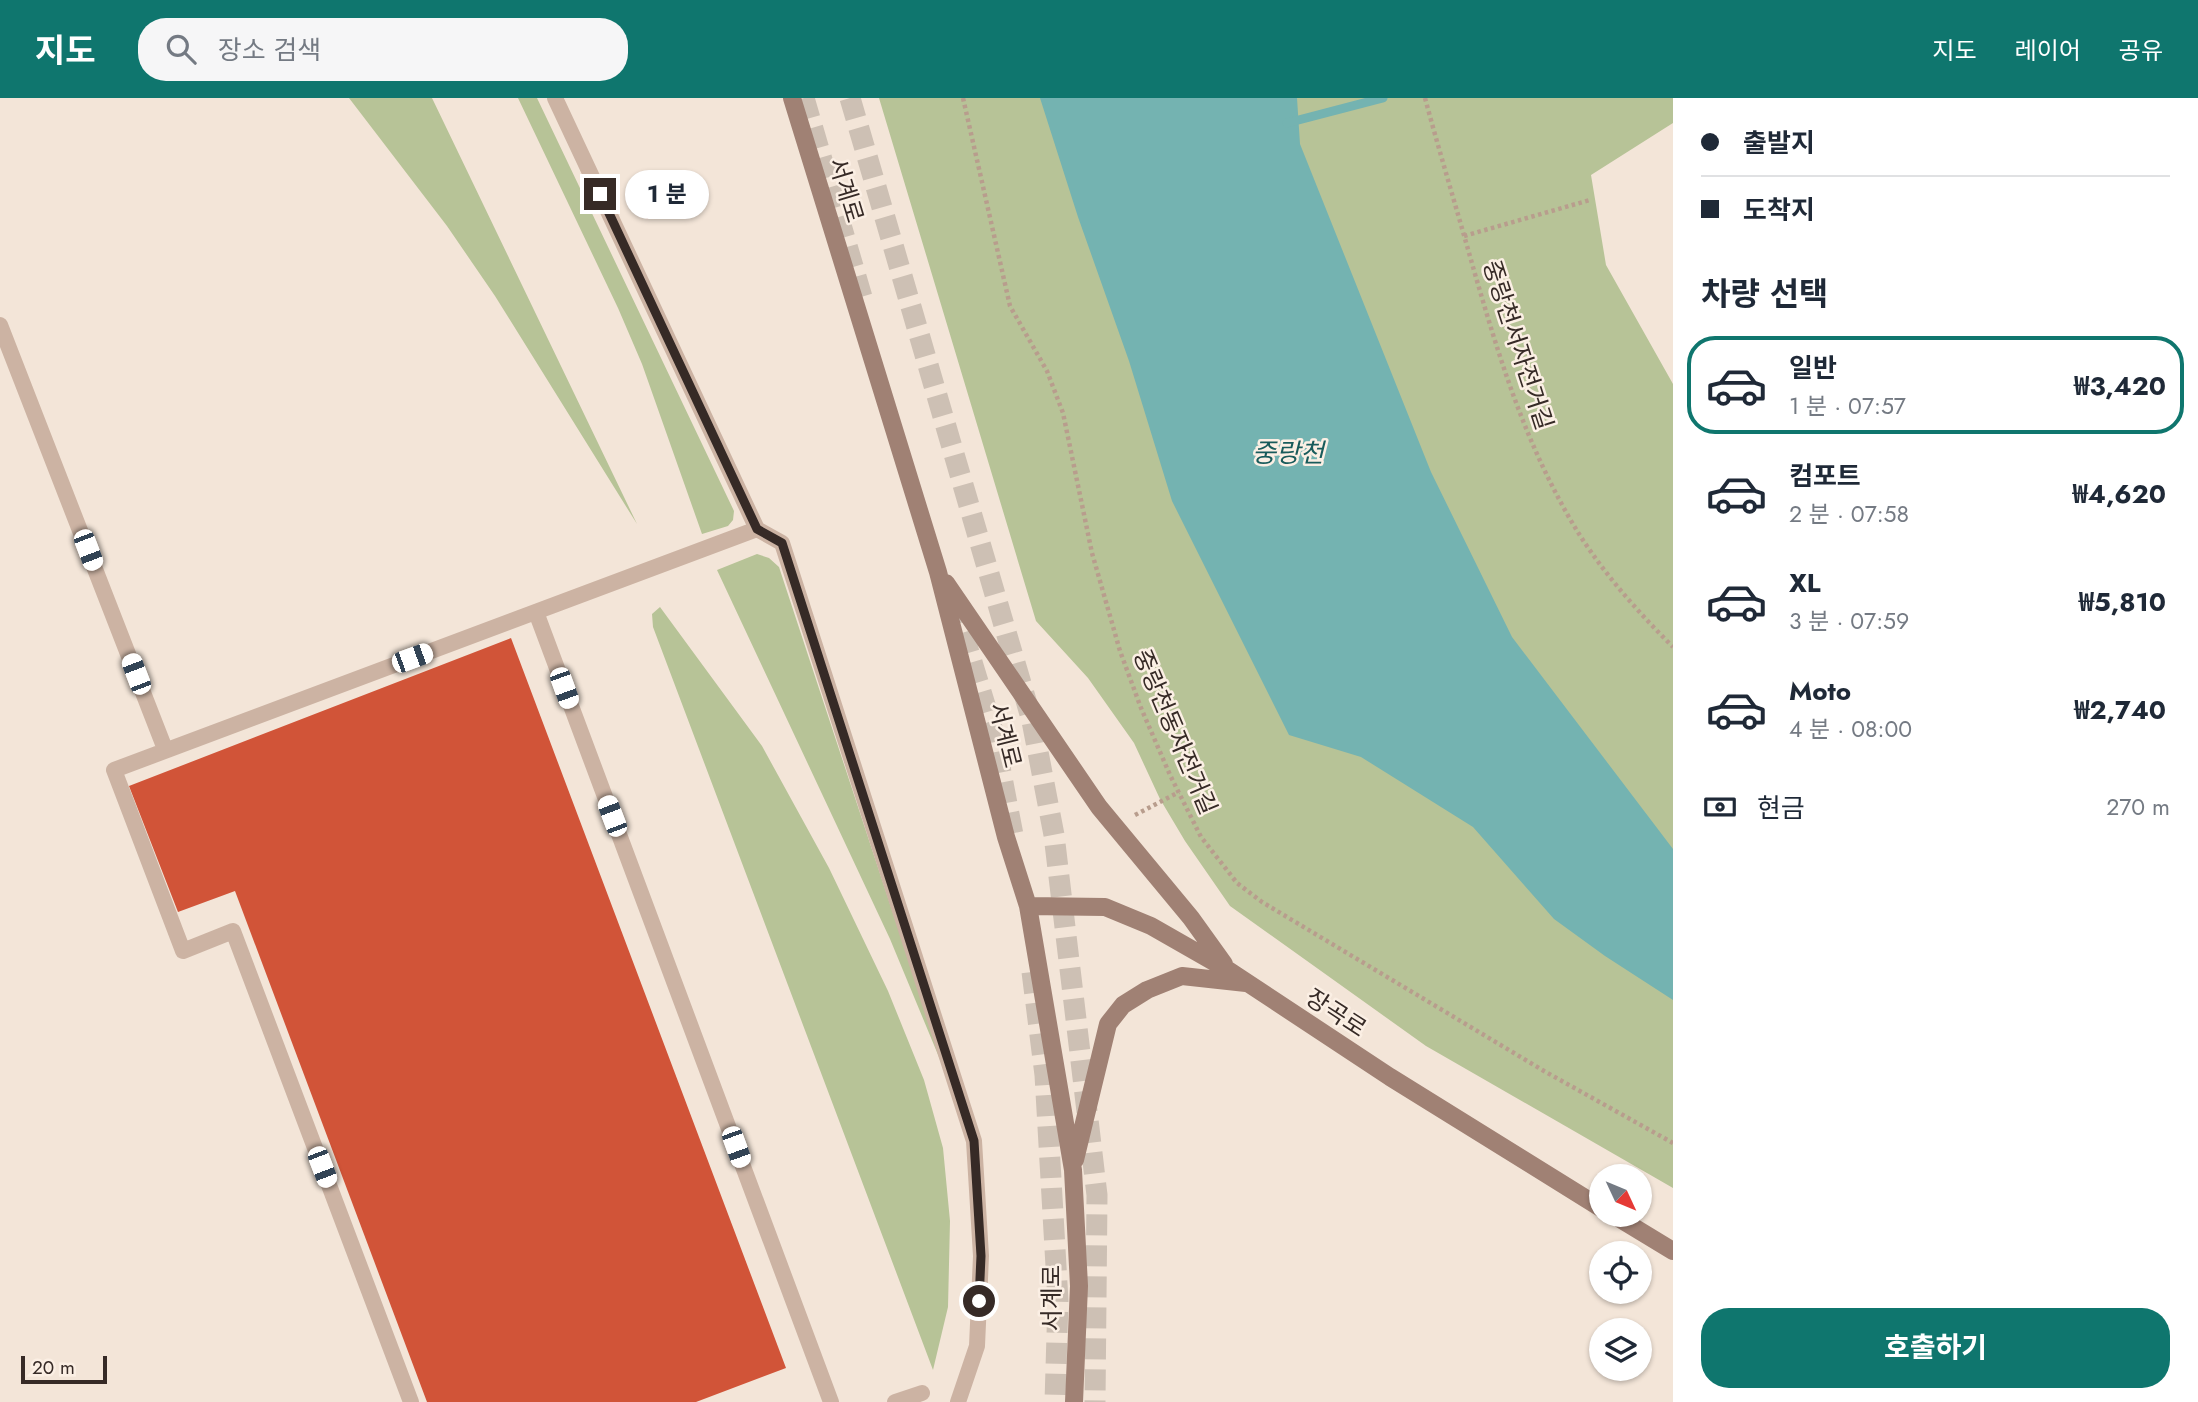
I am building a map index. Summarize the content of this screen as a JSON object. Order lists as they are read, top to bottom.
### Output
{
  "streets": {
    "main road": ["서계로", "장곡로"],
    "path": ["중랑천서자전거길", "중랑천동자전거길"]
  },
  "crossings": [
    ["서계로", "장곡로"]
  ],
  "water": ["중랑천"],
  "scale_bar": "20 m",
  "north": "bottom right",
  "page": {
    "header": "지도",
    "search": "장소 검색",
    "nav": ["지도", "레이어", "공유"],
    "banner": ["출발지", "도착지"],
    "bubble": "1 분",
    "heading": "차량 선택",
    "list": [
      {
        "name": "일반",
        "note": "1 분 · 07:57",
        "value": "₩3,420"
      },
      {
        "name": "컴포트",
        "note": "2 분 · 07:58",
        "value": "₩4,620"
      },
      {
        "name": "XL",
        "note": "3 분 · 07:59",
        "value": "₩5,810"
      },
      {
        "name": "Moto",
        "note": "4 분 · 08:00",
        "value": "₩2,740"
      }
    ],
    "pay": ["현금", "270 m"],
    "buttons": "호출하기",
    "scale": "20 m"
  }
}
